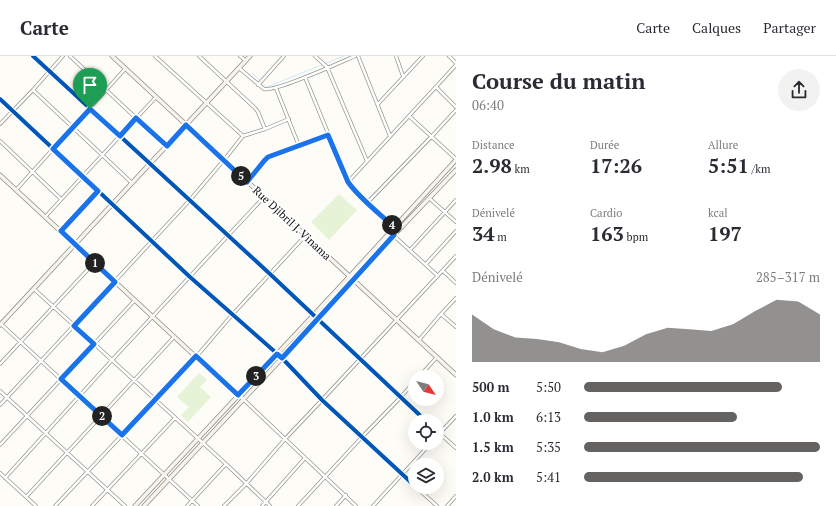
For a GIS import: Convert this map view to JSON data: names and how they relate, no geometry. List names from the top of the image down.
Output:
{
  "streets": {
    "street": ["Rue Djibril J. Vinama"]
  },
  "north": "bottom right",
  "page": {
    "header": "Carte",
    "nav": ["Carte", "Calques", "Partager"],
    "heading": ["Course du matin", "06:40"],
    "stats": [
      ["Distance", "2.98 km"],
      ["Durée", "17:26"],
      ["Allure", "5:51 /km"],
      ["Dénivelé", "34 m"],
      ["Cardio", "163 bpm"],
      ["kcal", "197"]
    ],
    "pins": [
      "5",
      "4",
      "1",
      "3",
      "2"
    ],
    "chart": ["Dénivelé", "285–317 m"],
    "list": [
      {
        "name": "500 m",
        "note": "5:50"
      },
      {
        "name": "1.0 km",
        "note": "6:13"
      },
      {
        "name": "1.5 km",
        "note": "5:35"
      },
      {
        "name": "2.0 km",
        "note": "5:41"
      }
    ]
  }
}
